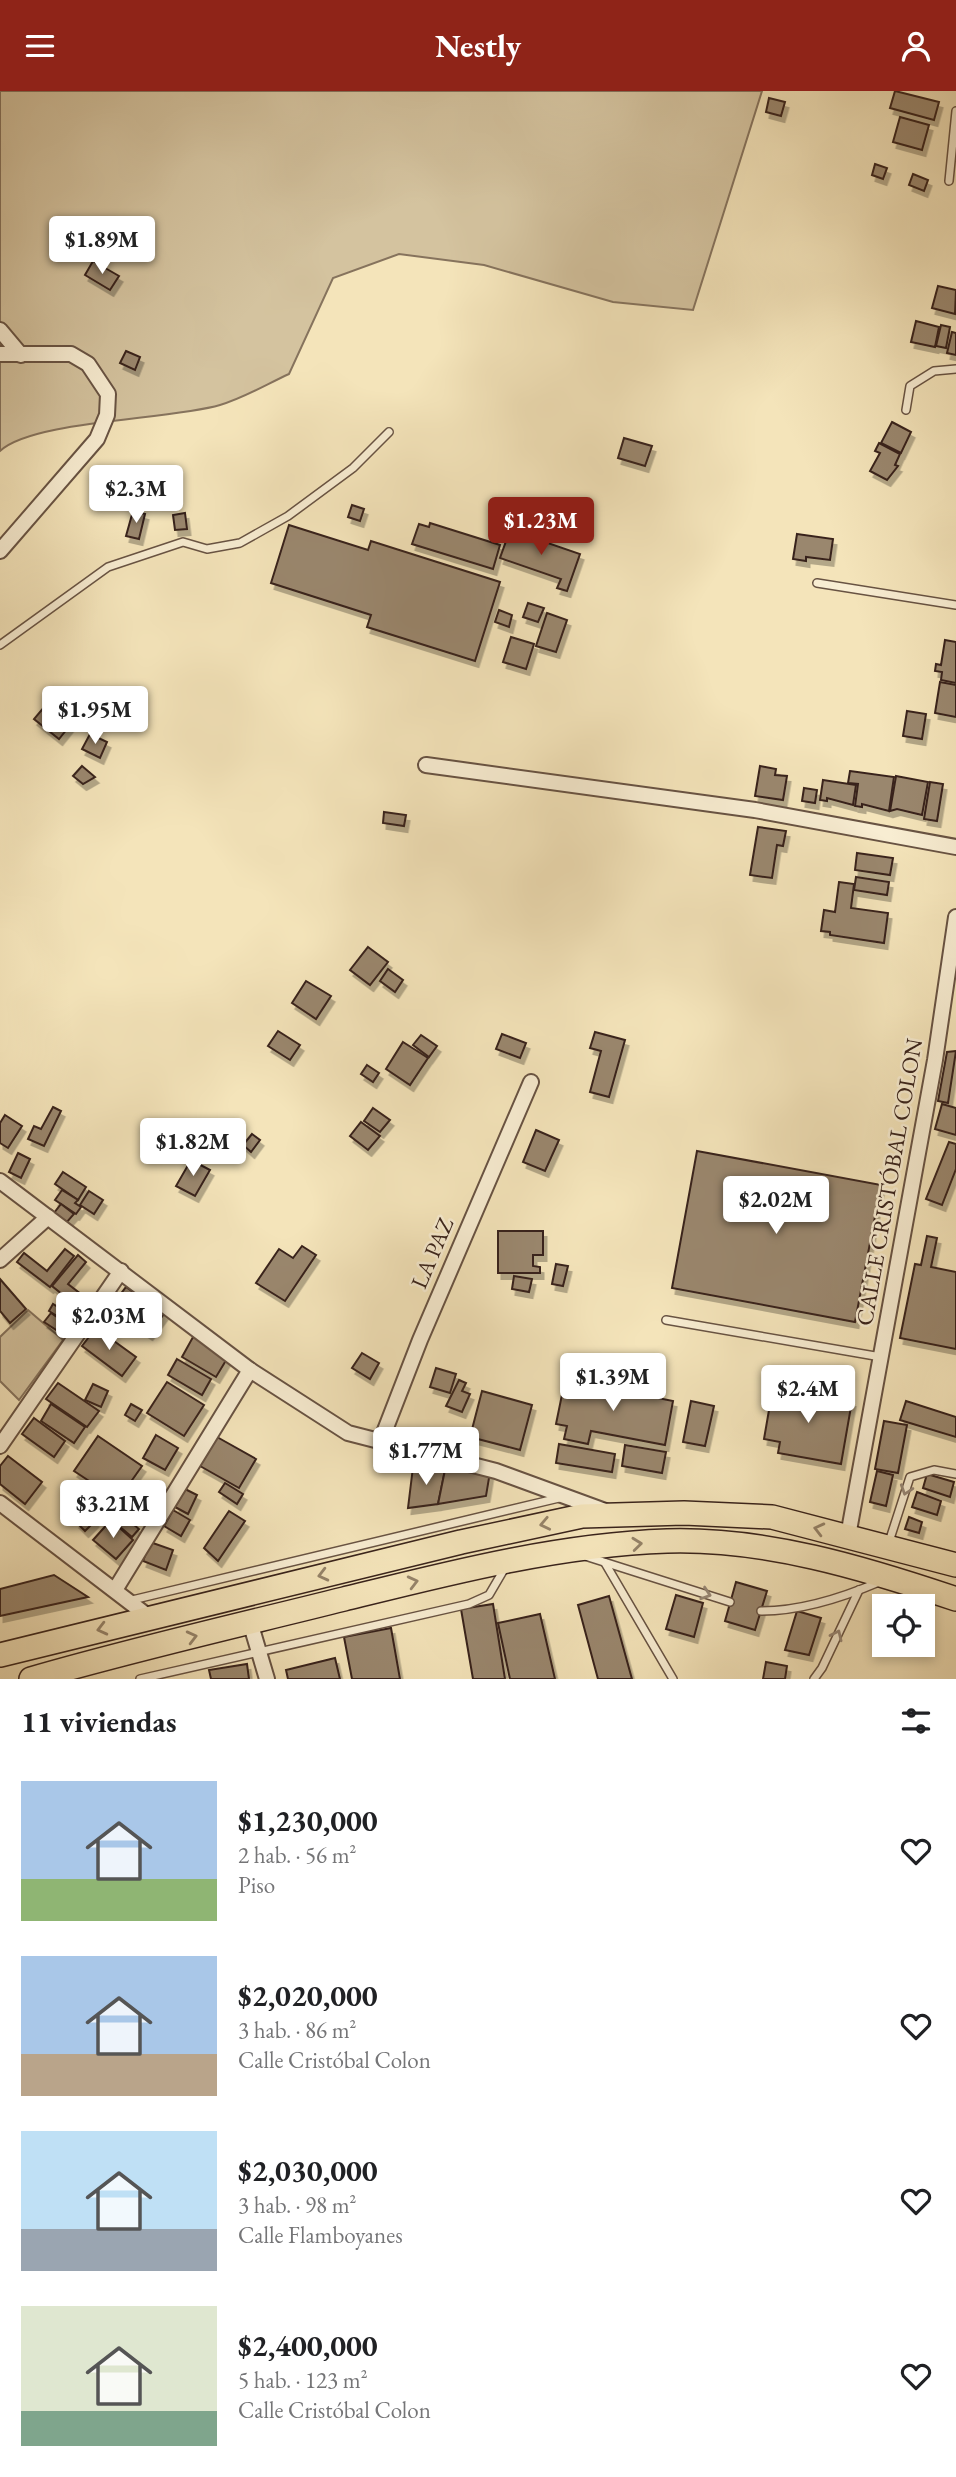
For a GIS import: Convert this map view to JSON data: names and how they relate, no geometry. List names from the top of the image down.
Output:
{
  "streets": {
    "street": ["CALLE CRISTÓBAL COLON", "LA PAZ"]
  },
  "page": {
    "header": "Nestly",
    "price": [
      "$1.89M",
      "$2.3M",
      "$1.23M",
      "$1.95M",
      "$1.82M",
      "$2.02M",
      "$2.03M",
      "$1.39M",
      "$2.4M",
      "$1.77M",
      "$3.21M"
    ],
    "heading": "11 viviendas",
    "list": [
      {
        "name": "$1,230,000",
        "note": "2 hab. · 56 m² · Piso"
      },
      {
        "name": "$2,020,000",
        "note": "3 hab. · 86 m² · Calle Cristóbal Colon"
      },
      {
        "name": "$2,030,000",
        "note": "3 hab. · 98 m² · Calle Flamboyanes"
      },
      {
        "name": "$2,400,000",
        "note": "5 hab. · 123 m² · Calle Cristóbal Colon"
      }
    ]
  }
}
